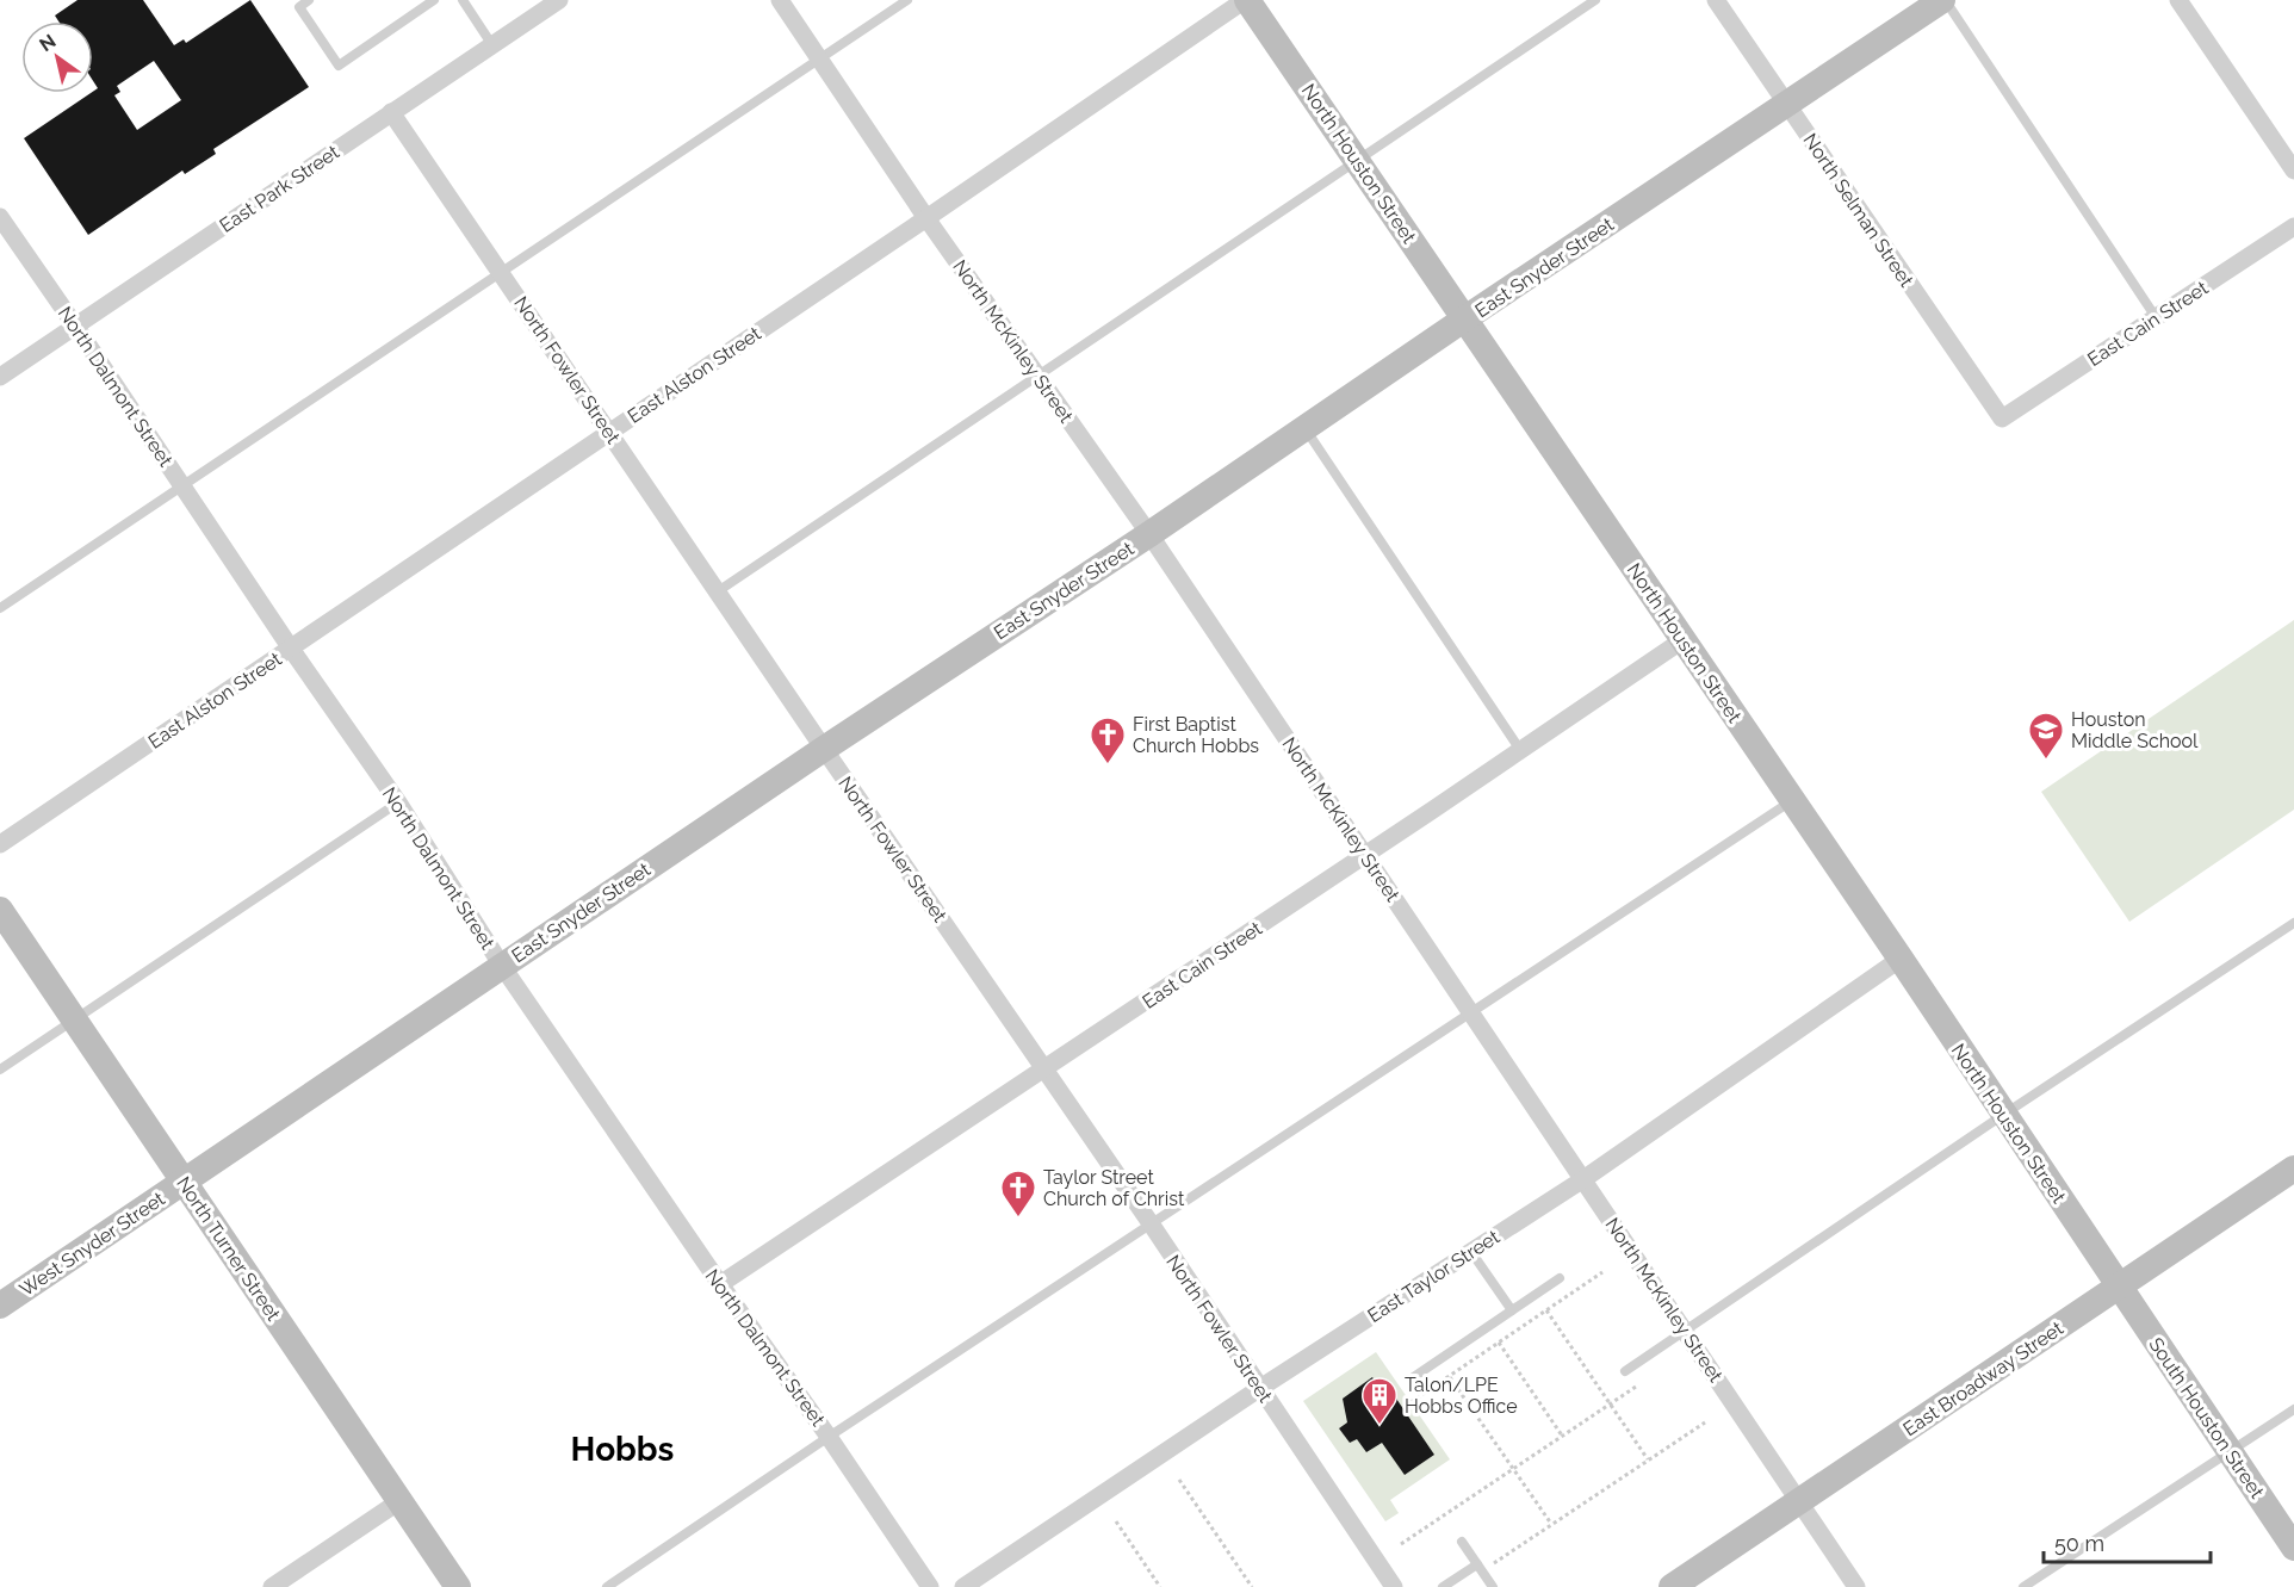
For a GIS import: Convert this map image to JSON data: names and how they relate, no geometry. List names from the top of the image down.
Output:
{
  "streets": {
    "street": [
      "North Houston Street",
      "East Park Street",
      "North Selman Street",
      "East Snyder Street",
      "East Cain Street",
      "North McKinley Street",
      "North Fowler Street",
      "East Alston Street",
      "North Dalmont Street",
      "West Snyder Street",
      "North Turner Street",
      "East Taylor Street",
      "East Broadway Street",
      "South Houston Street"
    ]
  },
  "crossings": [
    ["North Houston Street", "East Snyder Street"],
    ["North Houston Street", "East Cain Street"],
    ["North Houston Street", "East Alston Street"],
    ["North Houston Street", "East Taylor Street"],
    ["North Houston Street", "East Broadway Street"],
    ["North Houston Street", "South Houston Street"],
    ["East Park Street", "North Fowler Street"],
    ["East Park Street", "North Dalmont Street"],
    ["North Selman Street", "East Snyder Street"],
    ["North Selman Street", "East Cain Street"],
    ["East Snyder Street", "North McKinley Street"],
    ["East Snyder Street", "North Fowler Street"],
    ["East Snyder Street", "North Dalmont Street"],
    ["East Snyder Street", "West Snyder Street"],
    ["East Snyder Street", "North Turner Street"],
    ["East Cain Street", "North McKinley Street"],
    ["East Cain Street", "North Fowler Street"],
    ["East Cain Street", "North Dalmont Street"],
    ["North McKinley Street", "East Alston Street"],
    ["North McKinley Street", "East Taylor Street"],
    ["North McKinley Street", "East Broadway Street"],
    ["North Fowler Street", "East Alston Street"],
    ["North Fowler Street", "East Taylor Street"],
    ["East Alston Street", "North Dalmont Street"],
    ["West Snyder Street", "North Turner Street"],
    ["East Broadway Street", "South Houston Street"]
  ],
  "districts": ["Hobbs"],
  "places": {
    "school or university": ["Houston Middle School"],
    "church": ["First Baptist Church Hobbs", "Taylor Street Church of Christ"],
    "building": ["Talon/LPE Hobbs Office"]
  },
  "scale_bar": "50 m",
  "north": "top left"
}
